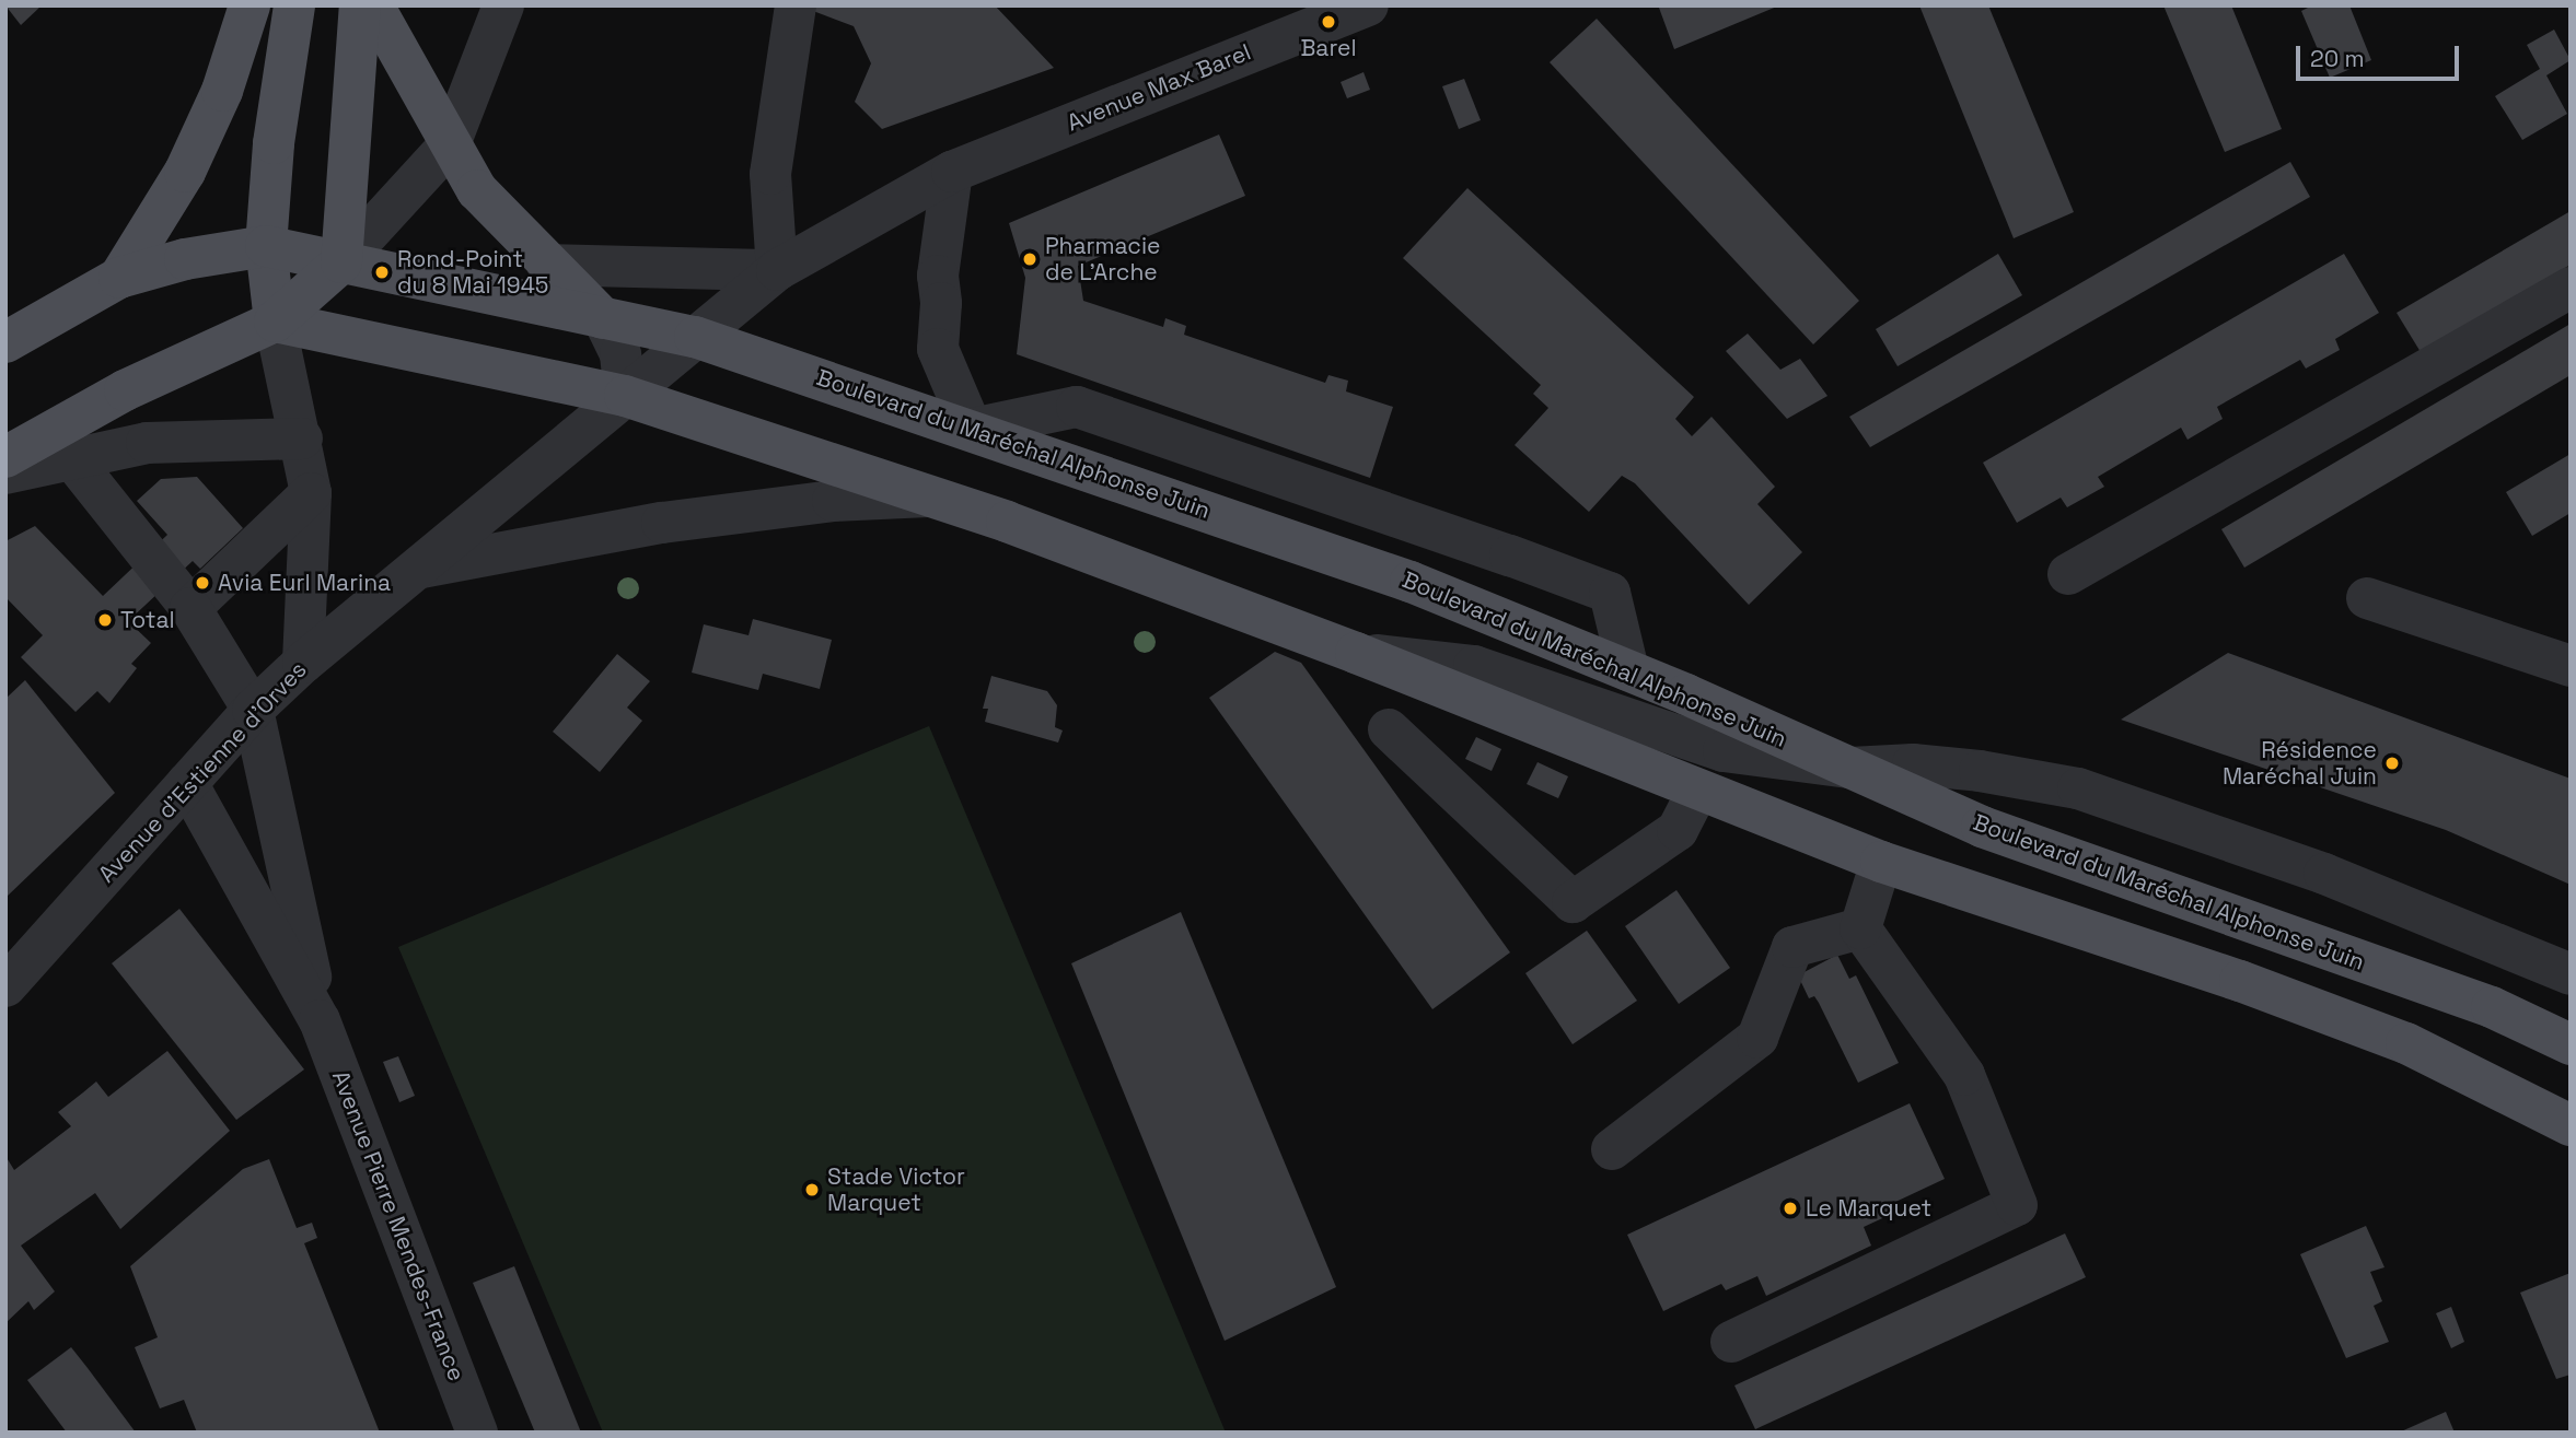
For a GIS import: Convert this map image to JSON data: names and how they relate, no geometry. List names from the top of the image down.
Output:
{
  "streets": {
    "main road": ["Boulevard du Maréchal Alphonse Juin"],
    "street": ["Avenue Max Barel", "Avenue d'Estienne d'Orves", "Avenue Pierre Mendes-France"]
  },
  "crossings": [
    ["Avenue Max Barel", "Boulevard du Maréchal Alphonse Juin"],
    ["Avenue Max Barel", "Avenue d'Estienne d'Orves"]
  ],
  "places": [
    "Barel",
    "Pharmacie de L'Arche",
    "Rond-Point du 8 Mai 1945",
    "Avia Eurl Marina",
    "Total",
    "Résidence Maréchal Juin",
    "Stade Victor Marquet",
    "Le Marquet"
  ],
  "scale_bar": "20 m"
}
